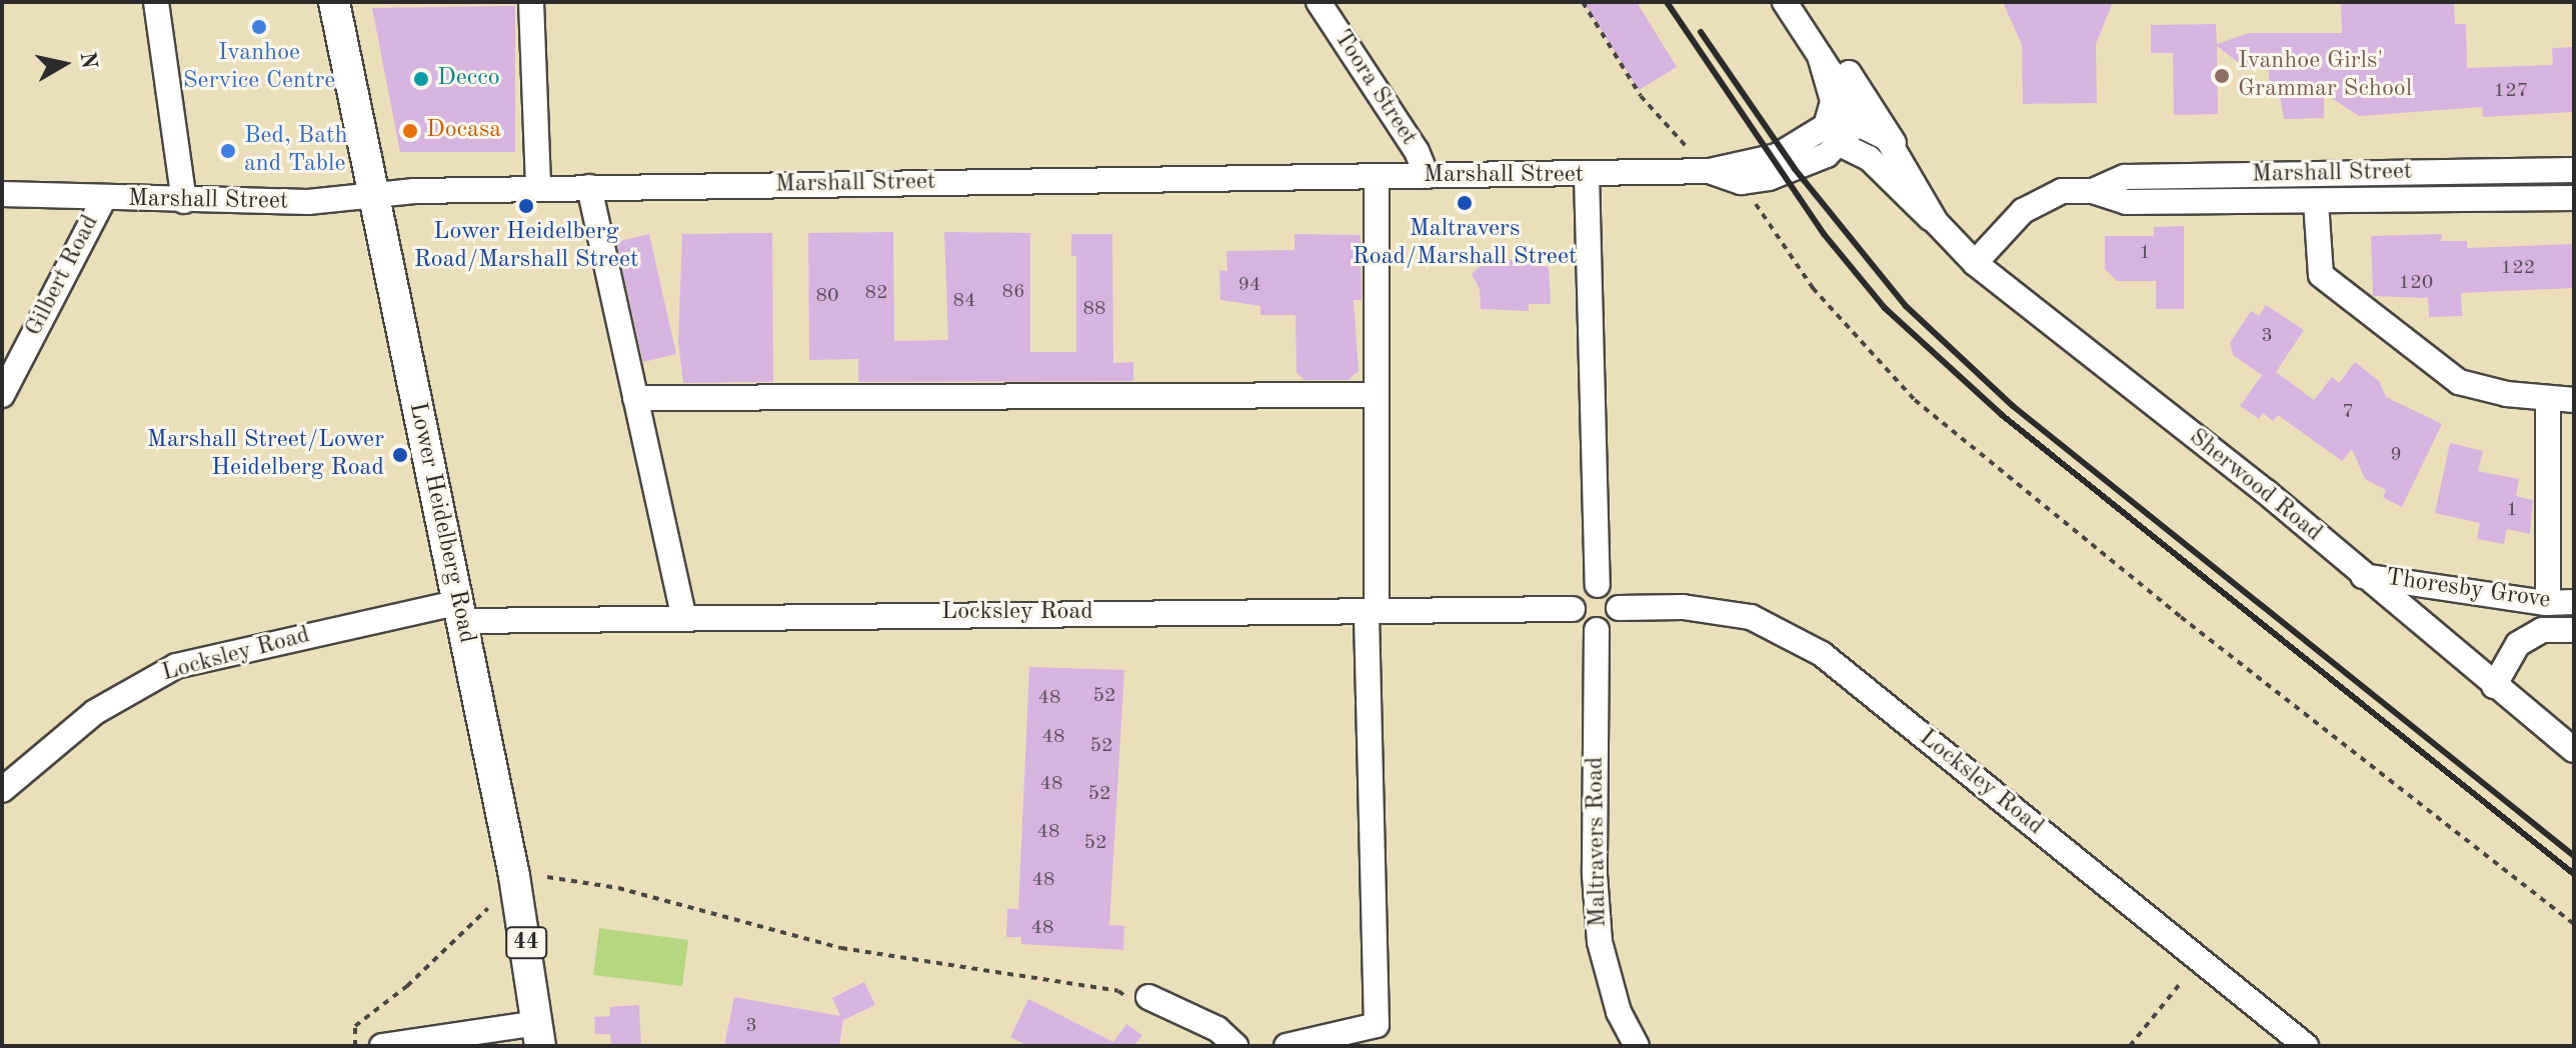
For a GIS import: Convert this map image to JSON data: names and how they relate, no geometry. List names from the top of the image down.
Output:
{
  "streets": {
    "main road": ["Lower Heidelberg Road", "44"],
    "street": [
      "Toora Street",
      "Marshall Street",
      "Gilbert Road",
      "Sherwood Road",
      "Thoresby Grove",
      "Locksley Road",
      "Maltravers Road"
    ]
  },
  "crossings": [
    ["Toora Street", "Marshall Street"],
    ["Marshall Street", "Gilbert Road"],
    ["Marshall Street", "Sherwood Road"],
    ["Marshall Street", "Lower Heidelberg Road"],
    ["Sherwood Road", "Thoresby Grove"],
    ["Lower Heidelberg Road", "Locksley Road"],
    ["Locksley Road", "Maltravers Road"]
  ],
  "places": [
    "Ivanhoe Service Centre",
    "Ivanhoe Girls' Grammar School",
    "Decco",
    "Docasa",
    "Bed, Bath and Table",
    "Maltravers Road/Marshall Street",
    "Lower Heidelberg Road/Marshall Street",
    "Marshall Street/Lower Heidelberg Road"
  ],
  "house_numbers": [
    "127",
    "1",
    "122",
    "120",
    "94",
    "86",
    "82",
    "80",
    "84",
    "88",
    "3",
    "7",
    "9",
    "1",
    "52",
    "48",
    "48",
    "52",
    "48",
    "52",
    "48",
    "52",
    "48",
    "48",
    "3"
  ],
  "north": "right"
}
